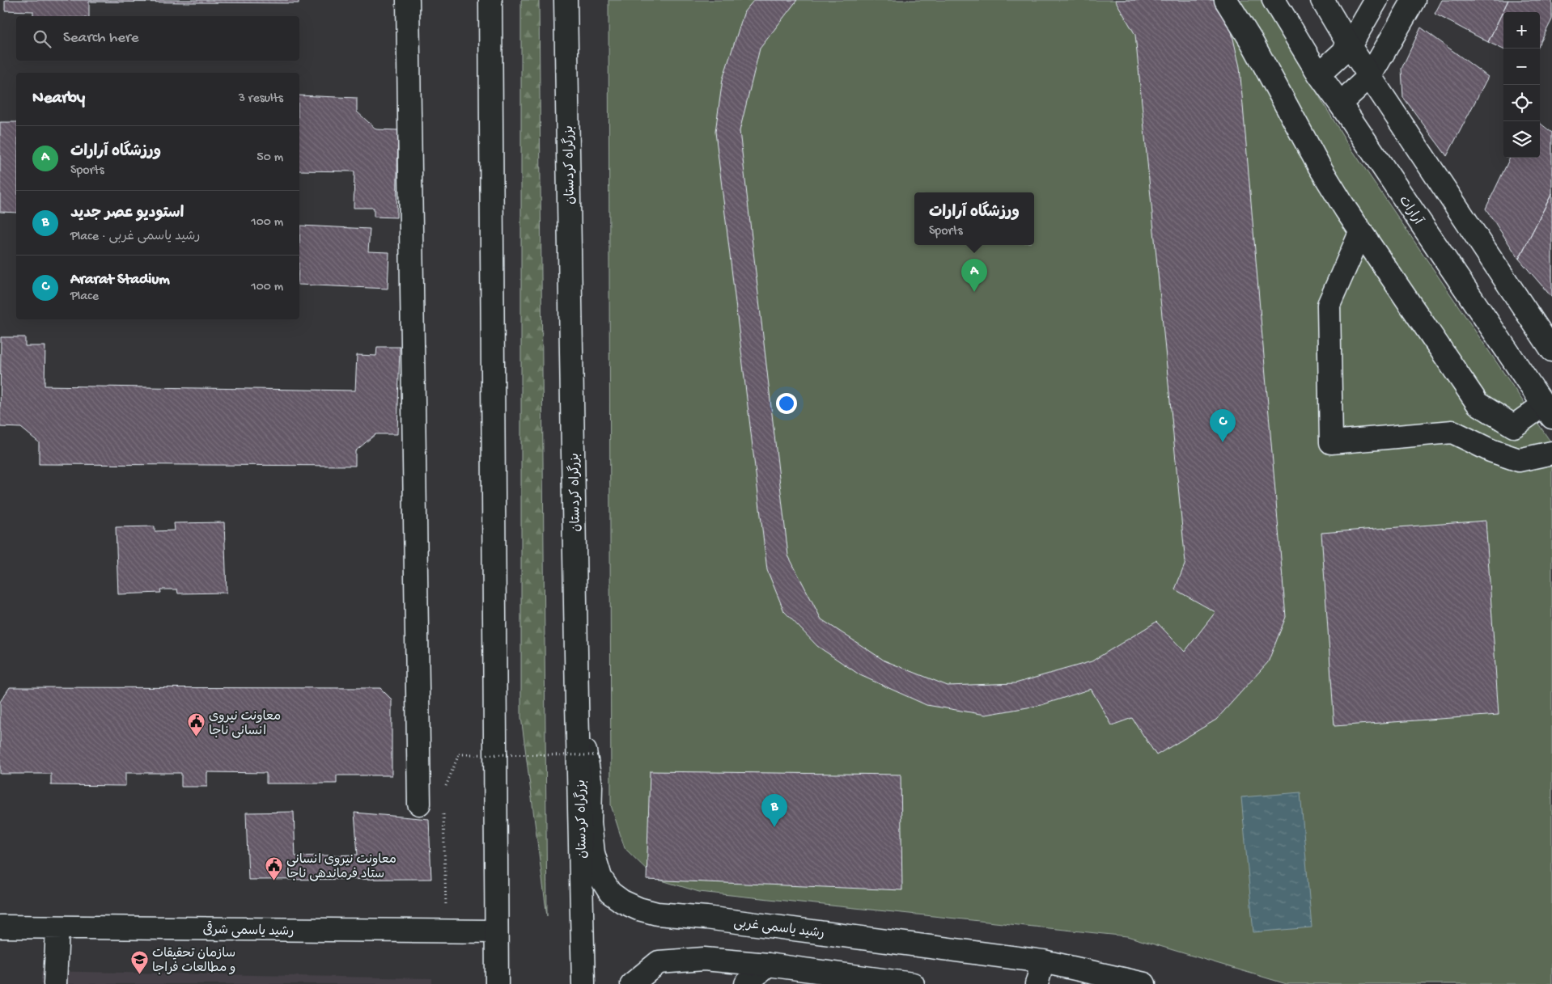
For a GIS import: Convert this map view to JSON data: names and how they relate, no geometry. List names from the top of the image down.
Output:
{
  "streets": {
    "main road": [
      "بزرگراه کردستان",
      "آرارات",
      "رشید یاسمی غربی",
      "رشید یاسمی شرقی"
    ]
  },
  "crossings": [
    ["بزرگراه کردستان", "رشید یاسمی غربی"]
  ],
  "places": {
    "public building": ["معاونت نیروی انسانی ناجا", "معاونت نیروی انسانی ستاد فرماندهی ناجا"],
    "school or university": ["سازمان تحقیقات و مطالعات فراجا"]
  },
  "page": {
    "map_buttons": ["+", "−"],
    "search": "Search here",
    "heading": ["Nearby", "3 results"],
    "list": [
      {
        "mark": "A",
        "name": "ورزشگاه آرارات",
        "note": "Sports",
        "value": "50 m"
      },
      {
        "mark": "B",
        "name": "استودیو عصر جدید",
        "note": "Place · رشید یاسمی غربی",
        "value": "100 m"
      },
      {
        "mark": "C",
        "name": "Ararat Stadium",
        "note": "Place",
        "value": "100 m"
      }
    ],
    "popup": ["ورزشگاه آرارات", "Sports"],
    "pins": ["A", "C", "B"]
  }
}
